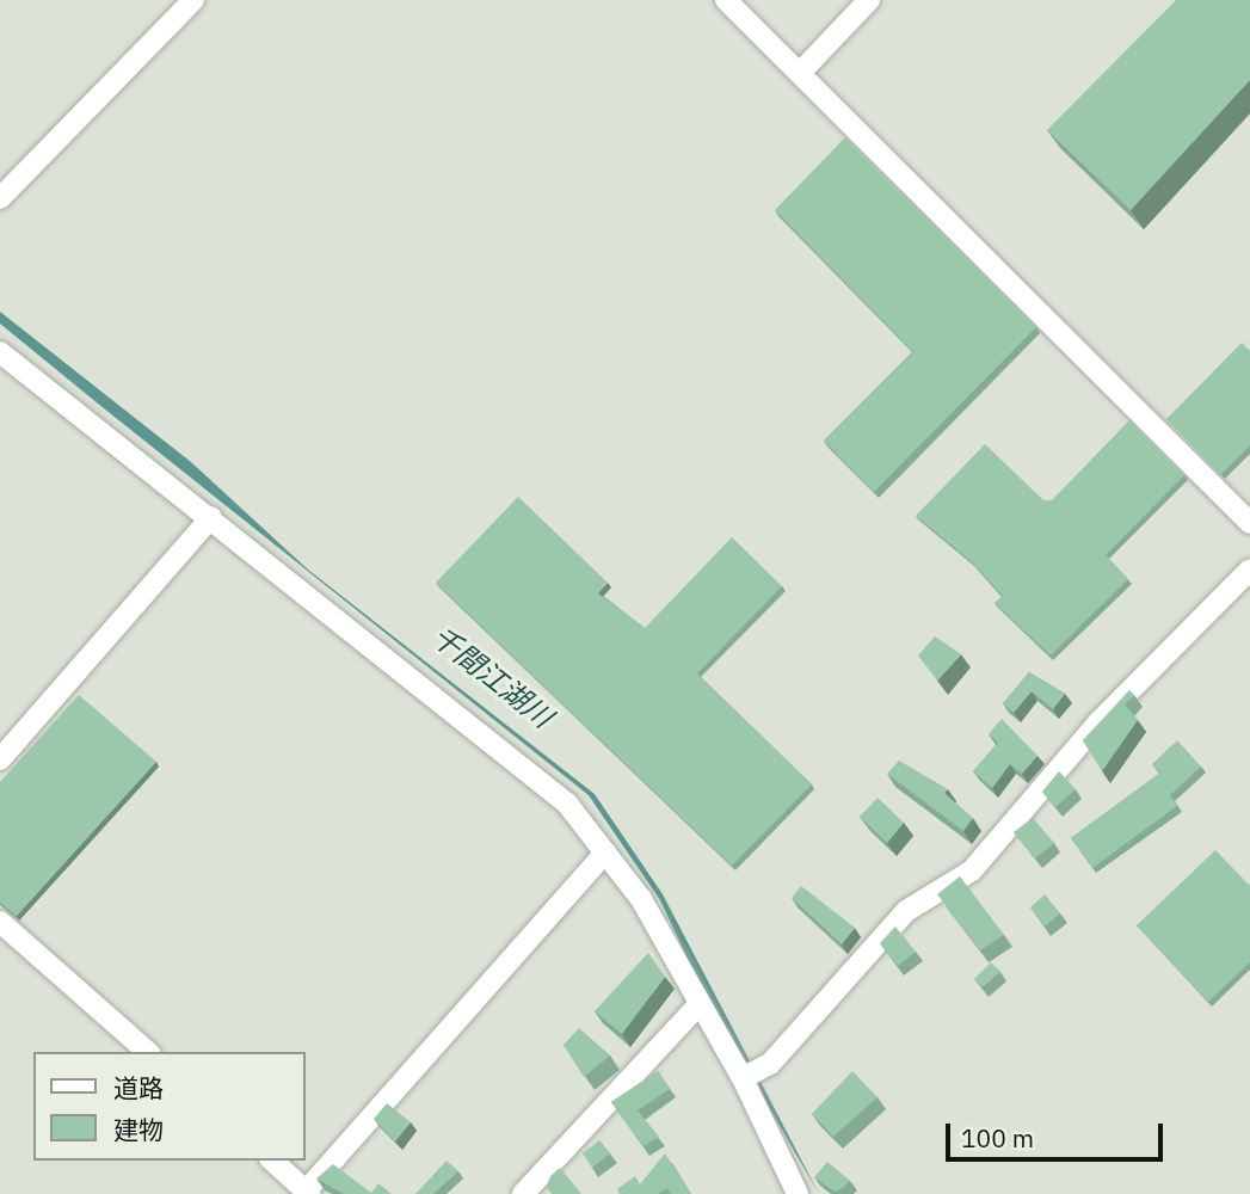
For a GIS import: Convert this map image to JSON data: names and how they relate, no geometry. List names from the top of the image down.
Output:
{
  "water": ["千間江湖川"],
  "legend": ["道路", "建物"],
  "scale_bar": "100 m"
}
